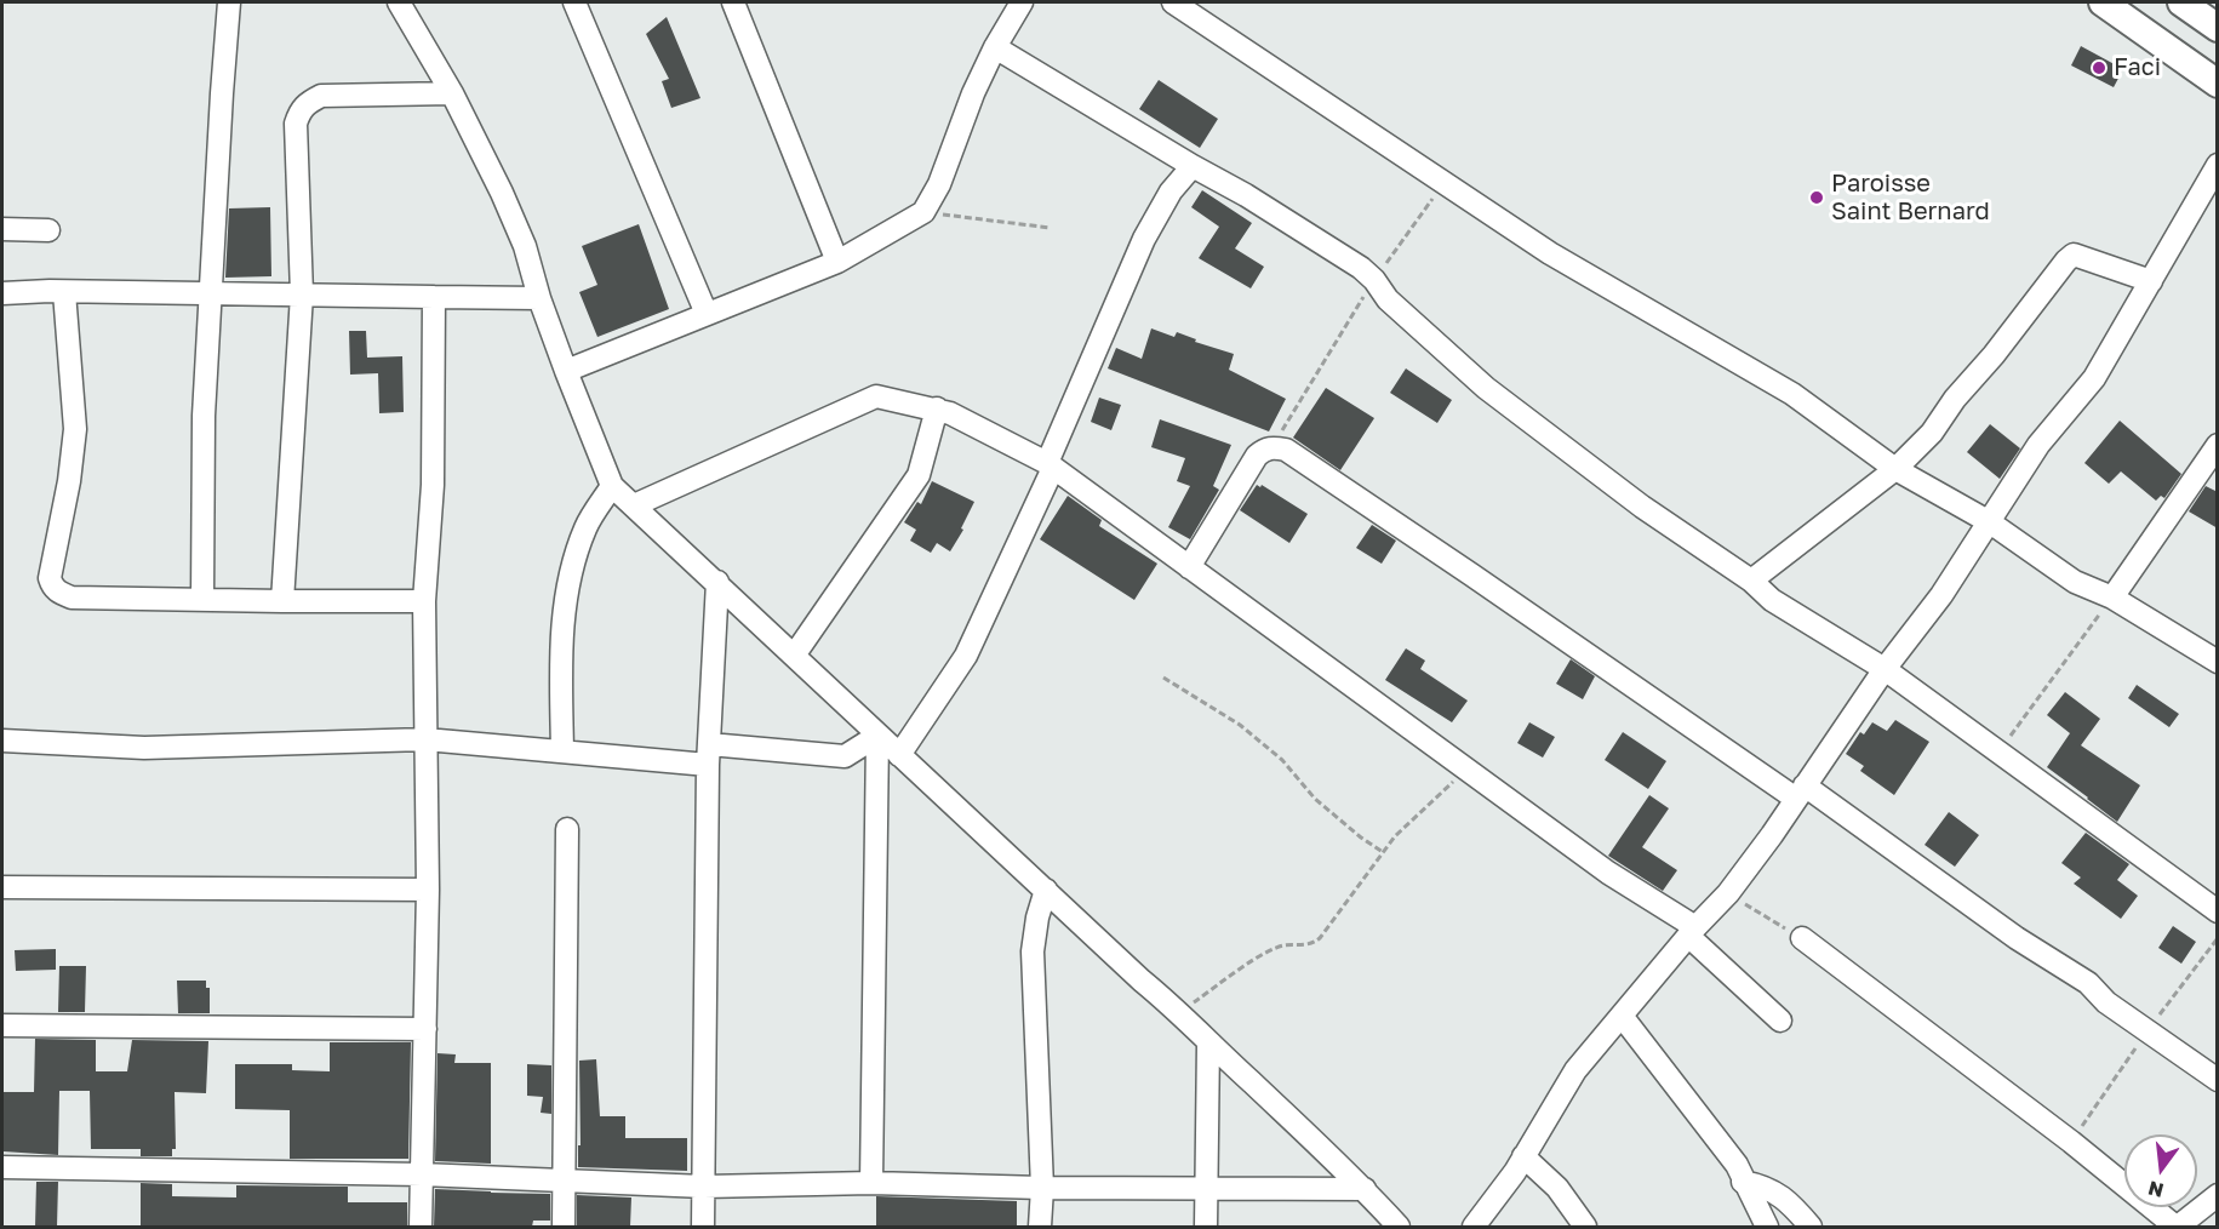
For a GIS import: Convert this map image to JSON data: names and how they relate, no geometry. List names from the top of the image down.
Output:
{
  "places": ["Faci", "Paroisse Saint Bernard"],
  "north": "bottom"
}
